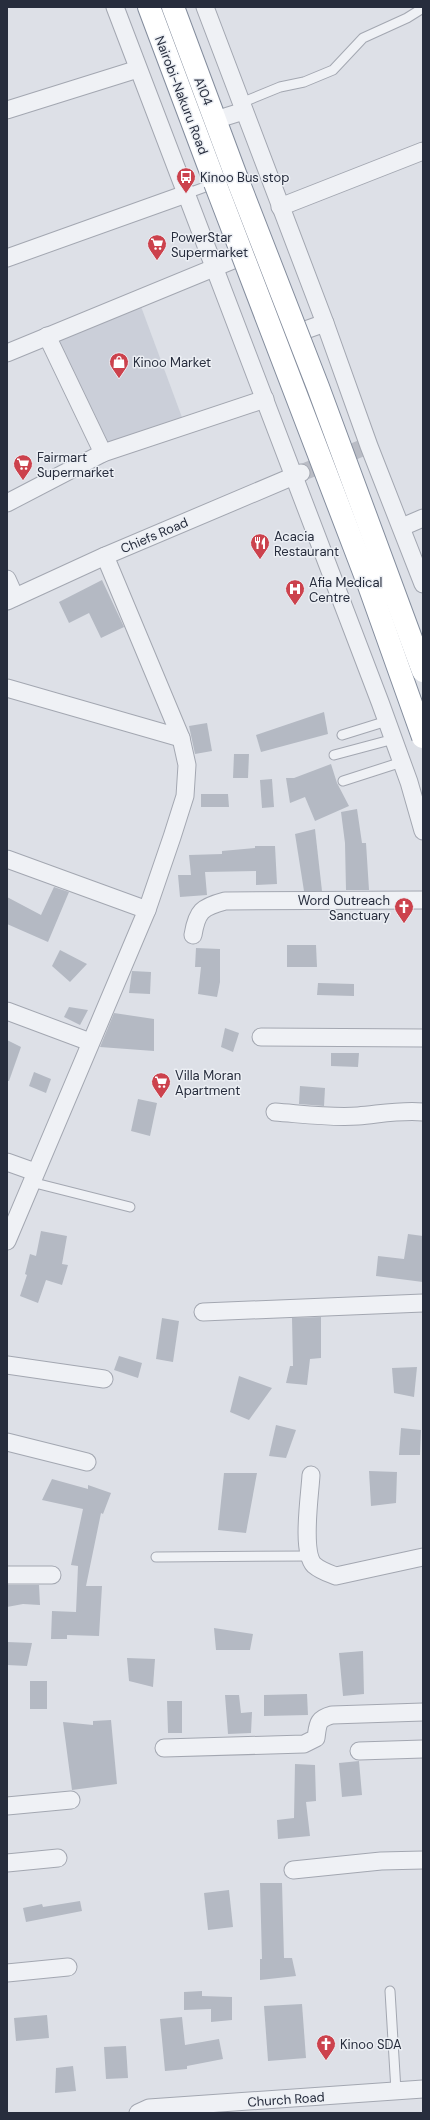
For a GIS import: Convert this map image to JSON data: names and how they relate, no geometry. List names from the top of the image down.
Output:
{
  "streets": {
    "highway": ["A104", "Nairobi-Nakuru Road"],
    "street": ["Chiefs Road", "Church Road"]
  },
  "crossings": [
    ["A104", "Nairobi-Nakuru Road"]
  ],
  "places": {
    "bus stop": ["Kinoo Bus stop"],
    "supermarket": ["PowerStar Supermarket", "Fairmart Supermarket", "Villa Moran Apartment"],
    "shop": ["Kinoo Market"],
    "restaurant": ["Acacia Restaurant"],
    "hospital": ["Afia Medical Centre"],
    "church": ["Word Outreach Sanctuary", "Kinoo SDA"]
  }
}
